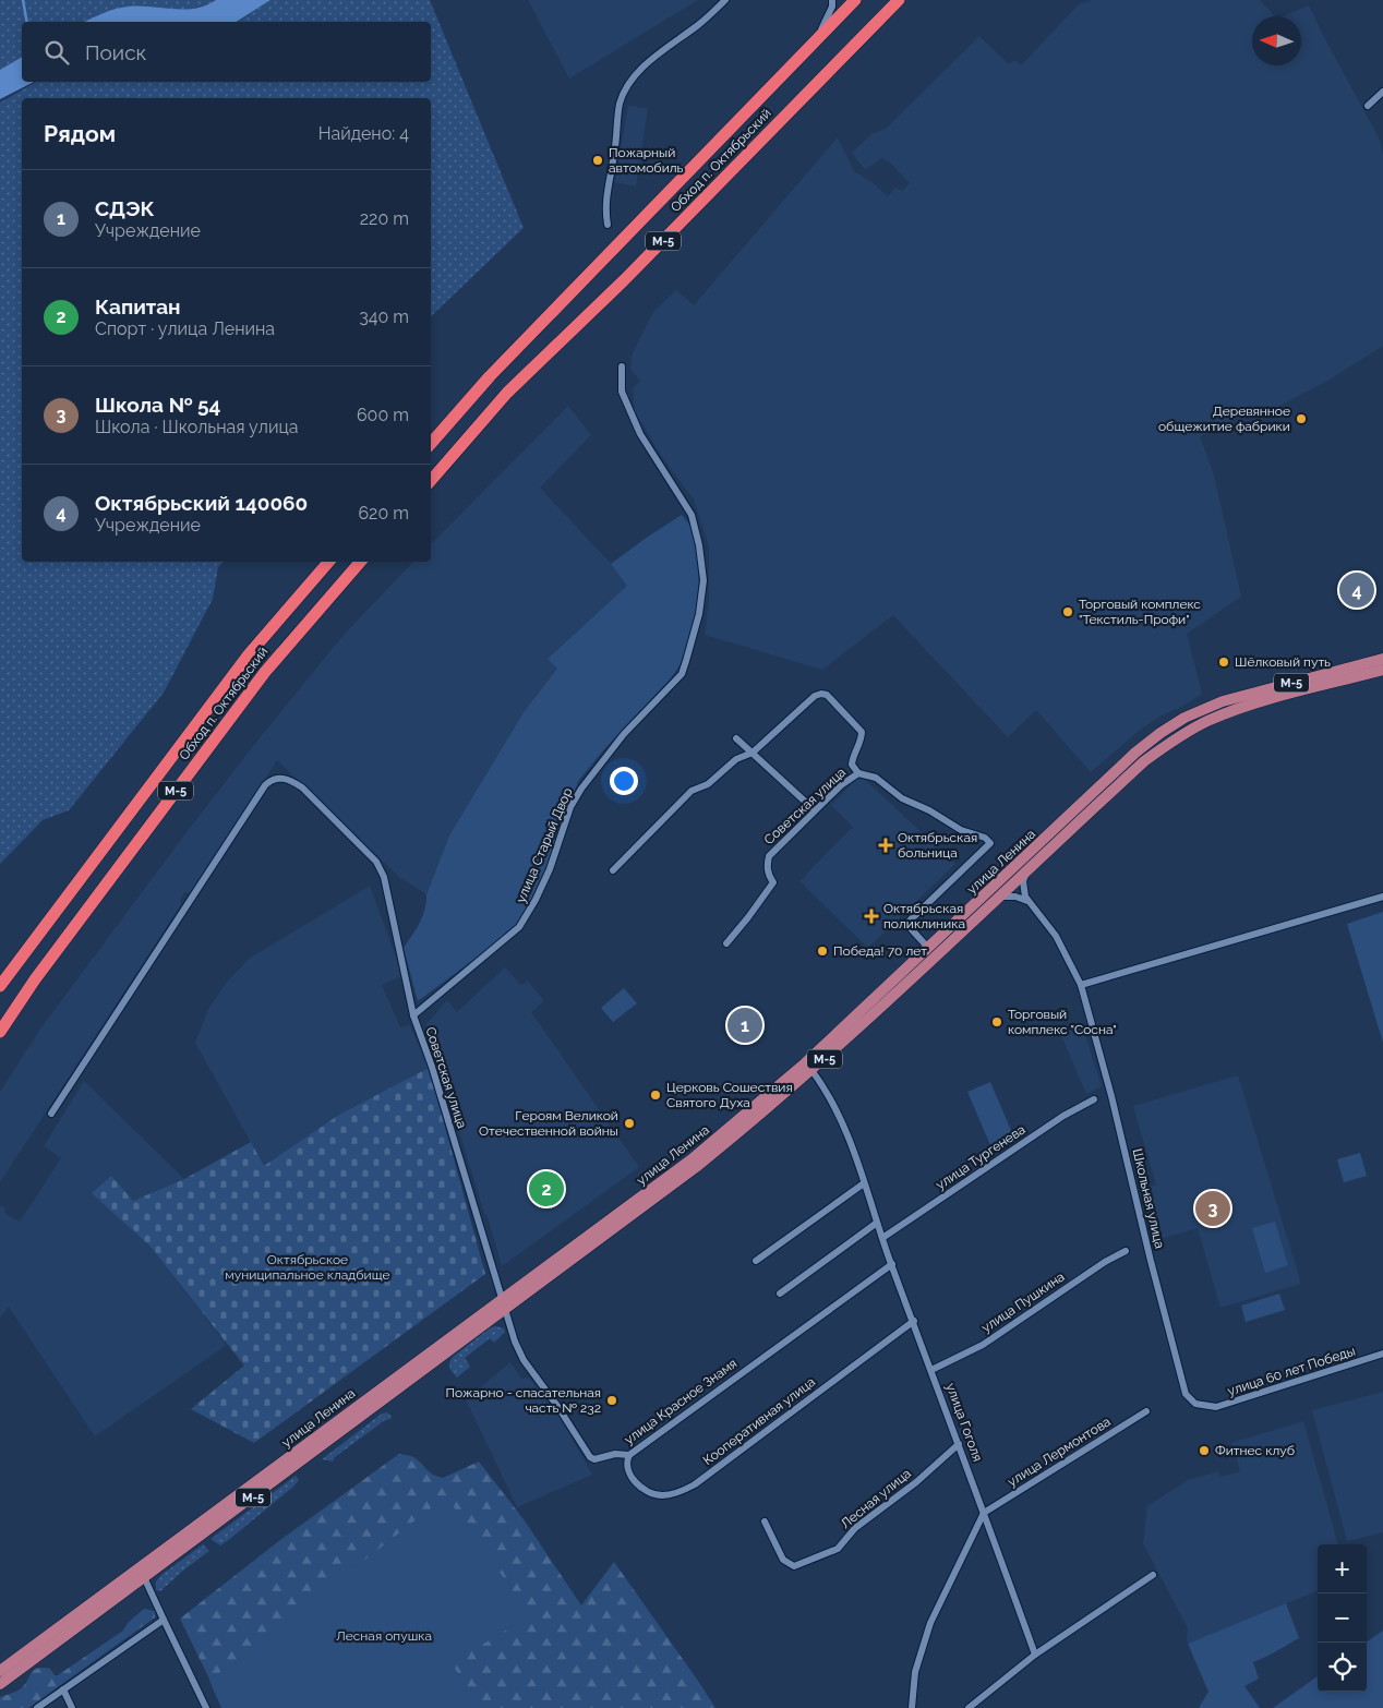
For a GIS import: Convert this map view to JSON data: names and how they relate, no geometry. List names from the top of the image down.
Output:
{
  "streets": {
    "highway": ["Обход п. Октябрьский", "М-5"],
    "main road": ["улица Ленина"],
    "street": [
      "Советская улица",
      "улица Старый Двор",
      "улица Тургенева",
      "Школьная улица",
      "улица Пушкина",
      "улица 60 лет Победы",
      "улица Красное Знамя",
      "Кооперативная улица",
      "улица Гоголя",
      "улица Лермонтова",
      "Лесная улица"
    ]
  },
  "crossings": [
    ["Советская улица", "улица Старый Двор"],
    ["Советская улица", "улица Ленина"],
    ["Советская улица", "улица Красное Знамя"],
    ["улица Ленина", "улица Красное Знамя"],
    ["улица Ленина", "улица Гоголя"],
    ["улица Тургенева", "улица Гоголя"],
    ["Школьная улица", "улица 60 лет Победы"],
    ["улица Пушкина", "улица Гоголя"],
    ["улица Красное Знамя", "Кооперативная улица"],
    ["улица Красное Знамя", "улица Гоголя"],
    ["Кооперативная улица", "улица Гоголя"],
    ["улица Гоголя", "улица Лермонтова"],
    ["улица Гоголя", "Лесная улица"]
  ],
  "parks": ["Октябрьское муниципальное кладбище", "Лесная опушка"],
  "places": {
    "other": [
      "Пожарный автомобиль",
      "Деревянное общежитие фабрики",
      "Торговый комплекс \"Текстиль-Профи\"",
      "Шёлковый путь",
      "Победа! 70 лет",
      "Торговый комплекс \"Сосна\"",
      "Церковь Сошествия Святого Духа",
      "Героям Великой Отечественной войны",
      "Пожарно - спасательная часть № 232",
      "Фитнес клуб"
    ],
    "health": ["Октябрьская больница", "Октябрьская поликлиника"]
  },
  "north": "left",
  "page": {
    "search": "Поиск",
    "heading": ["Рядом", "Найдено: 4"],
    "list": [
      {
        "mark": "1",
        "name": "СДЭК",
        "note": "Учреждение",
        "value": "220 m"
      },
      {
        "mark": "2",
        "name": "Капитан",
        "note": "Спорт · улица Ленина",
        "value": "340 m"
      },
      {
        "mark": "3",
        "name": "Школа № 54",
        "note": "Школа · Школьная улица",
        "value": "600 m"
      },
      {
        "mark": "4",
        "name": "Октябрьский 140060",
        "note": "Учреждение",
        "value": "620 m"
      }
    ],
    "pins": [
      "4",
      "1",
      "2",
      "3"
    ],
    "map_buttons": ["+", "−"]
  }
}
